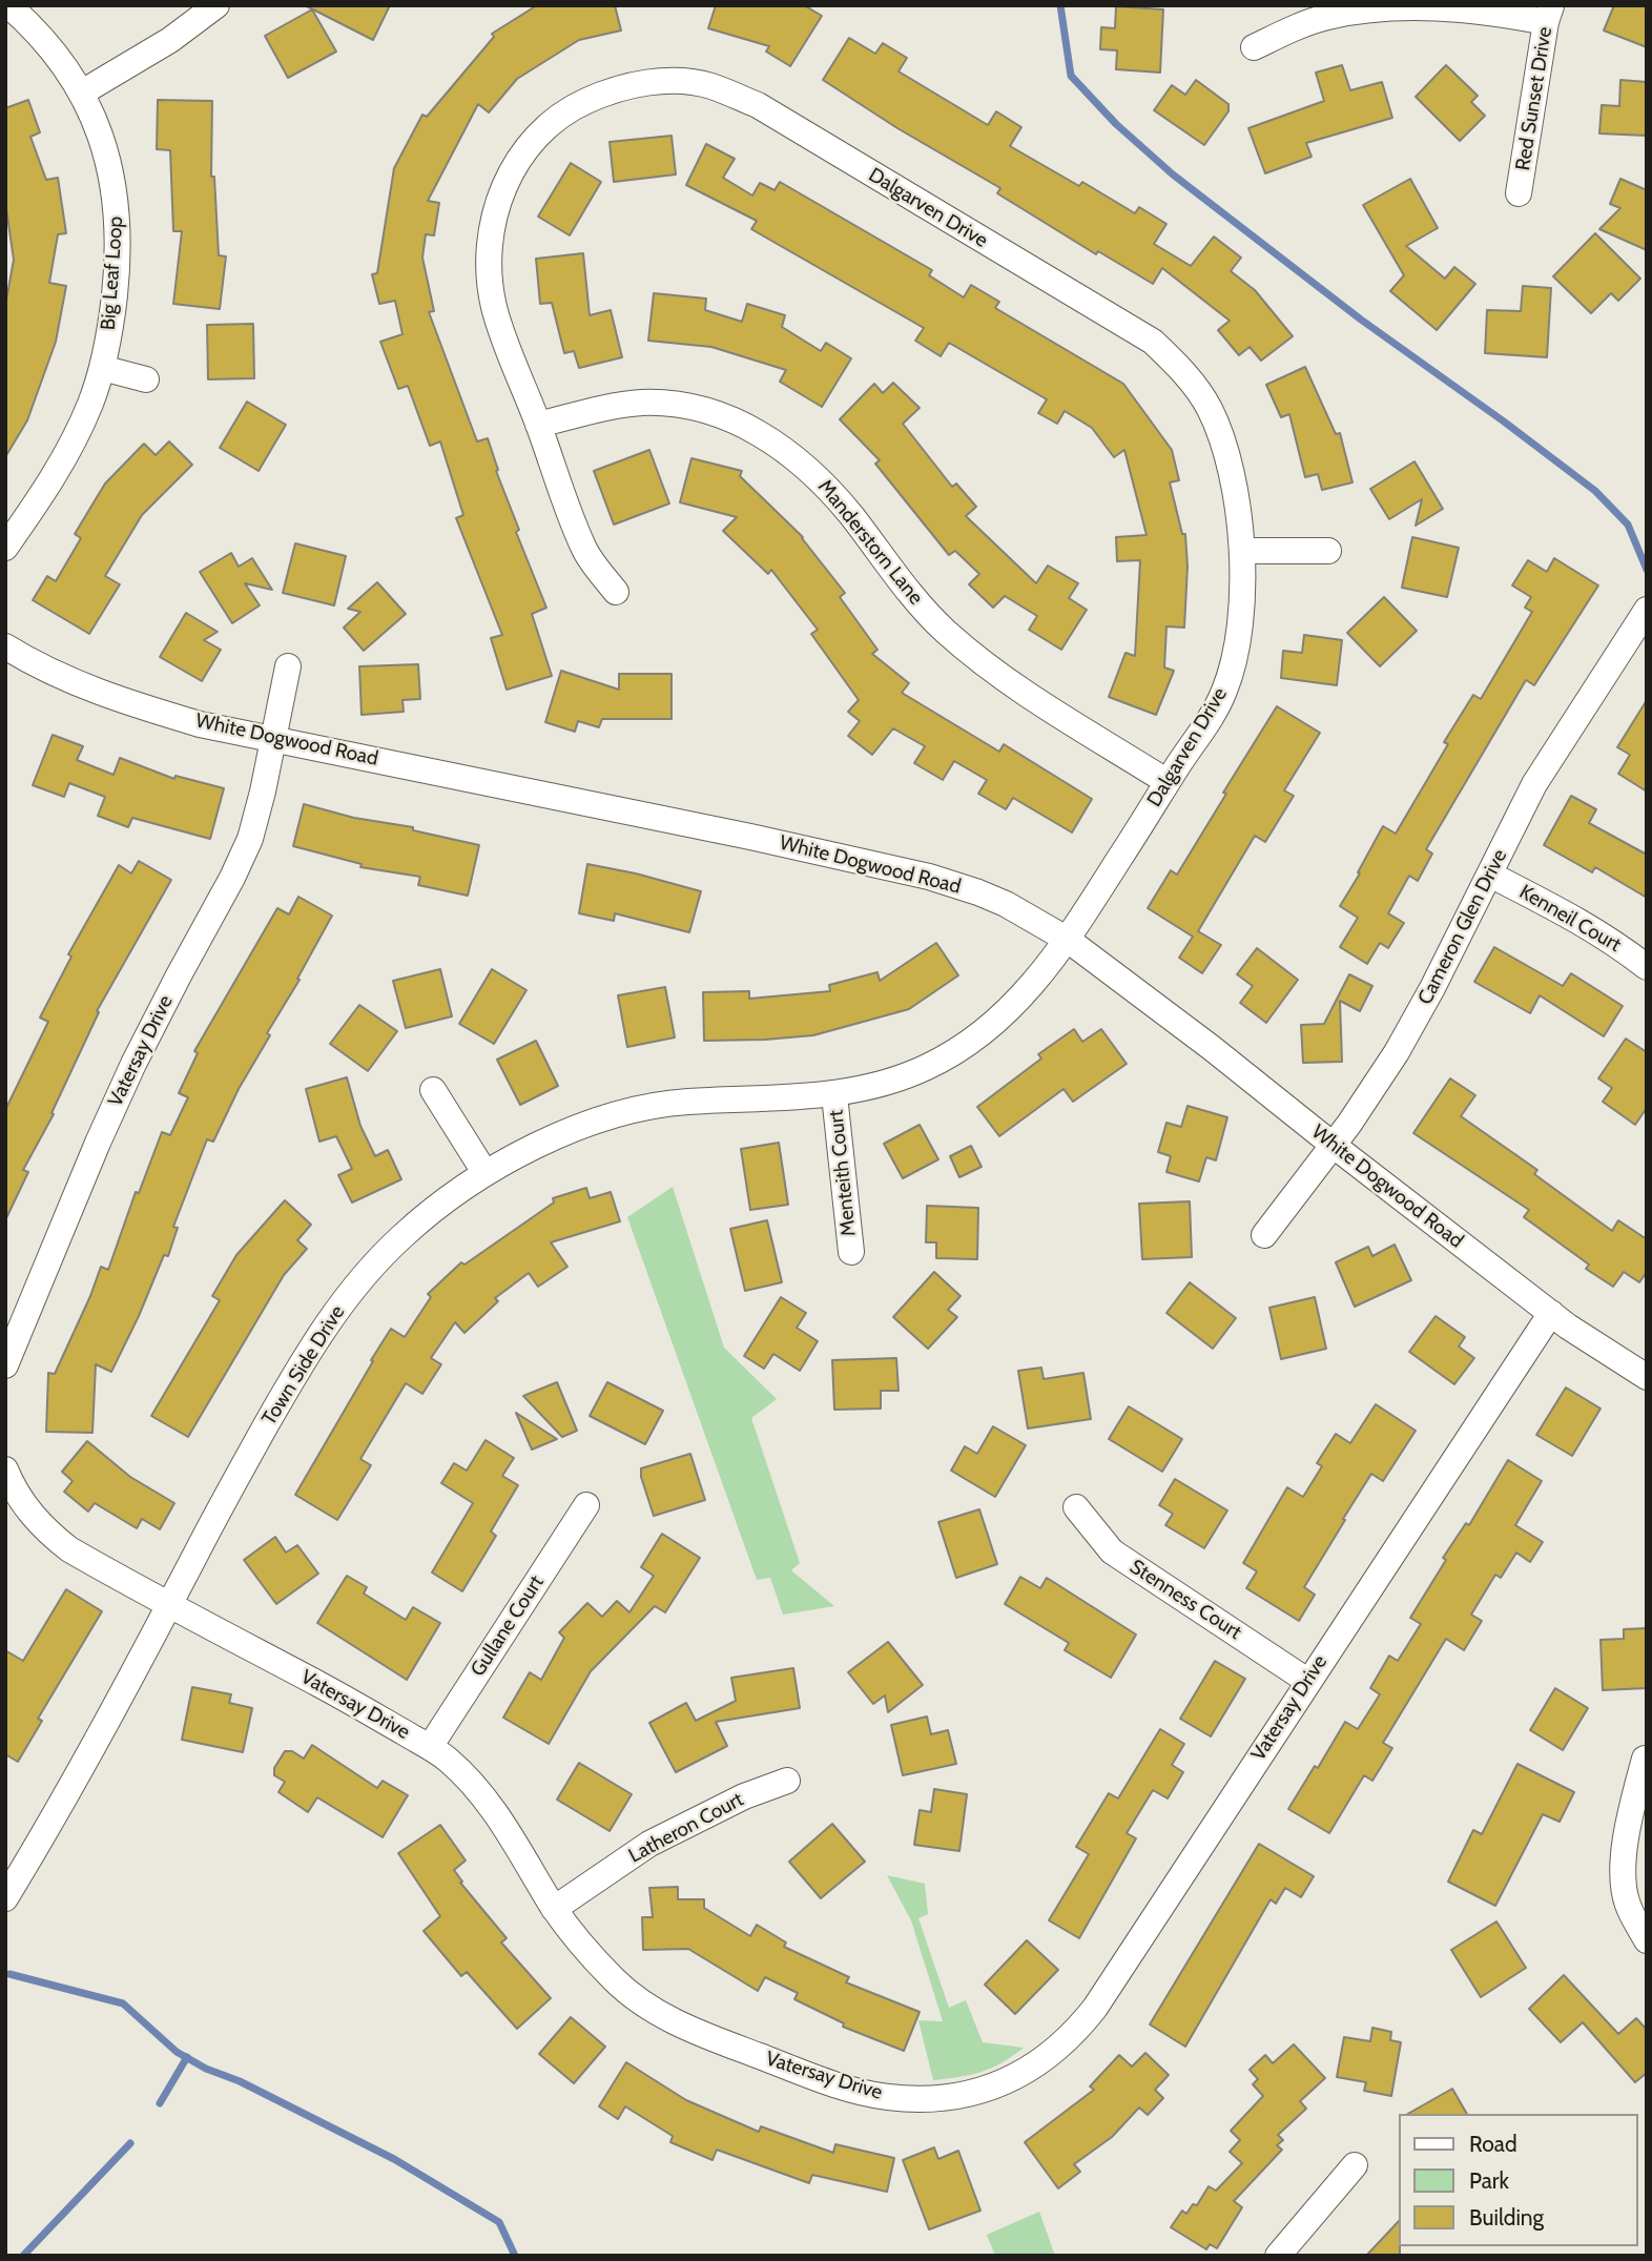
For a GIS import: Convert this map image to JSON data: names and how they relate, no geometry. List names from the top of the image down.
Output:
{
  "streets": {
    "street": [
      "Red Sunset Drive",
      "Dalgarven Drive",
      "Big Leaf Loop",
      "Manderstorn Lane",
      "White Dogwood Road",
      "Kenneil Court",
      "Cameron Glen Drive",
      "Vatersay Drive",
      "Menteith Court",
      "Town Side Drive",
      "Stenness Court",
      "Gullane Court",
      "Latheron Court"
    ]
  },
  "crossings": [
    ["Dalgarven Drive", "Manderstorn Lane"],
    ["Dalgarven Drive", "White Dogwood Road"],
    ["Dalgarven Drive", "Town Side Drive"],
    ["White Dogwood Road", "Cameron Glen Drive"],
    ["White Dogwood Road", "Vatersay Drive"],
    ["White Dogwood Road", "Town Side Drive"],
    ["Kenneil Court", "Cameron Glen Drive"],
    ["Vatersay Drive", "Town Side Drive"],
    ["Vatersay Drive", "Stenness Court"],
    ["Vatersay Drive", "Gullane Court"],
    ["Vatersay Drive", "Latheron Court"],
    ["Menteith Court", "Town Side Drive"]
  ],
  "legend": ["Road", "Park", "Building"]
}
